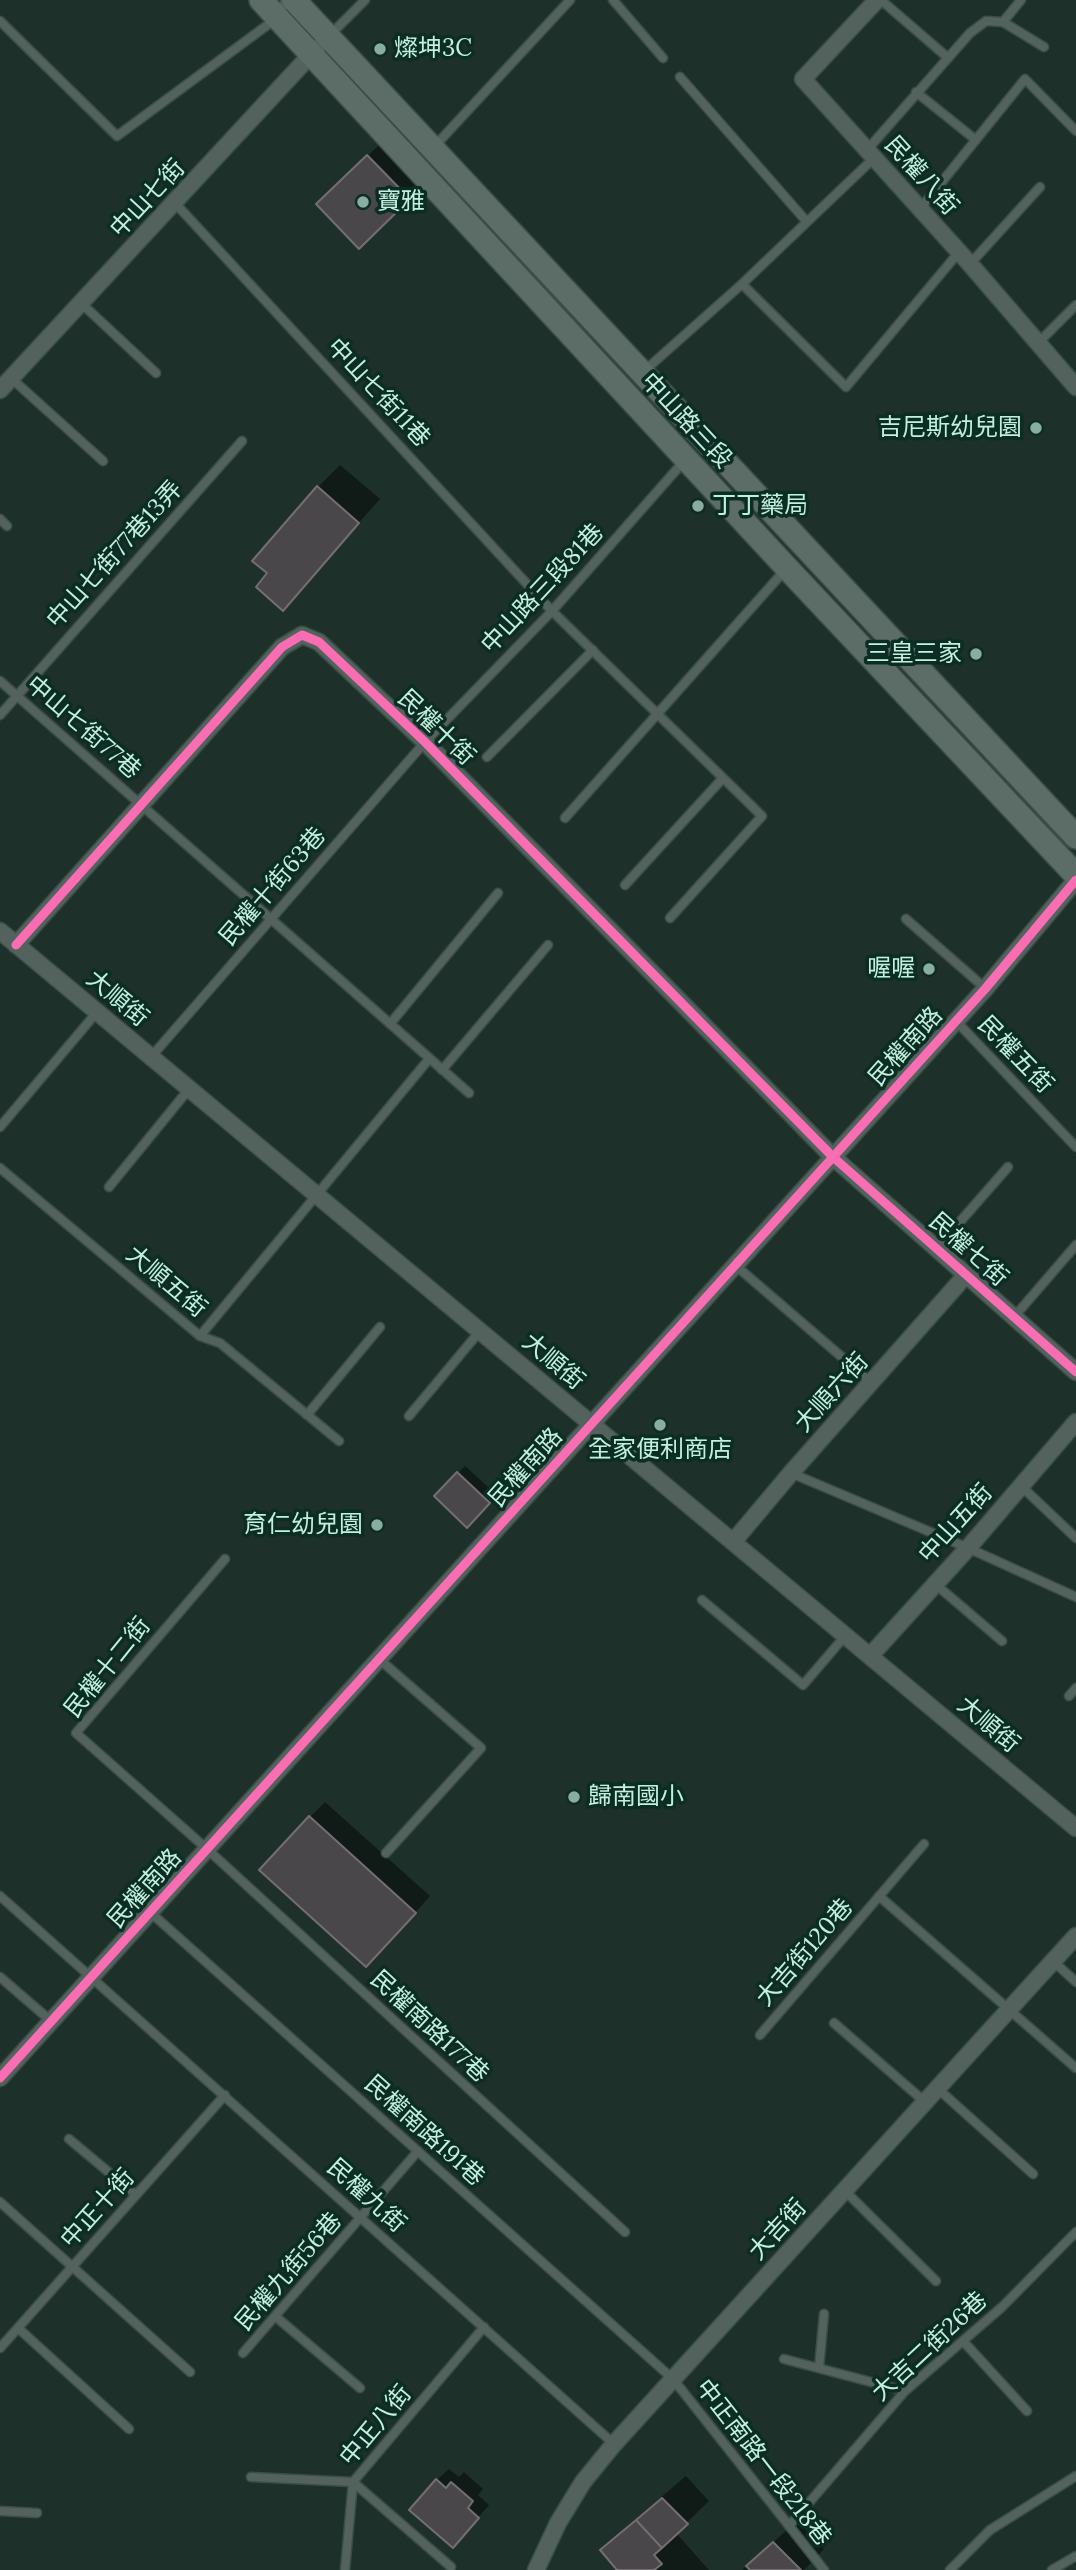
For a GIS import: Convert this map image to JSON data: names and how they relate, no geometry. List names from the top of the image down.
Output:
{
  "streets": {
    "main road": ["中山路三段"],
    "street": [
      "民權八街",
      "中山七街",
      "民權十街",
      "大順街",
      "民權南路",
      "民權七街",
      "大順六街",
      "中山五街",
      "大吉街"
    ],
    "lane": [
      "中山七街11巷",
      "中山七街77巷13弄",
      "中山路三段81巷",
      "中山七街77巷",
      "民權十街63巷",
      "民權五街",
      "大順五街",
      "民權十二街",
      "大吉街120巷",
      "民權南路177巷",
      "民權南路191巷",
      "民權九街",
      "中正十街",
      "民權九街56巷",
      "大吉二街26巷",
      "中正八街",
      "中正南路一段218巷"
    ]
  },
  "crossings": [
    ["中山七街", "中山七街11巷"],
    ["中山七街", "中山路三段"],
    ["中山七街11巷", "中山路三段81巷"],
    ["中山路三段", "中山路三段81巷"],
    ["中山路三段", "民權南路"],
    ["中山七街77巷13弄", "中山七街77巷"],
    ["中山路三段81巷", "民權十街"],
    ["中山路三段81巷", "民權十街63巷"],
    ["中山七街77巷", "民權十街"],
    ["中山七街77巷", "民權十街63巷"],
    ["中山七街77巷", "大順五街"],
    ["民權十街", "民權十街63巷"],
    ["民權十街", "大順街"],
    ["民權十街", "民權南路"],
    ["民權十街", "民權七街"],
    ["民權十街63巷", "大順街"],
    ["大順街", "民權南路"],
    ["大順街", "大順五街"],
    ["大順街", "大順六街"],
    ["大順街", "中山五街"],
    ["民權南路", "民權五街"],
    ["民權南路", "民權七街"],
    ["民權南路", "民權十二街"],
    ["民權南路", "民權南路177巷"],
    ["民權南路", "民權南路191巷"],
    ["民權南路", "民權九街"],
    ["民權七街", "大順六街"],
    ["民權十二街", "民權南路177巷"],
    ["大吉街120巷", "大吉街"],
    ["民權南路191巷", "大吉街"],
    ["民權南路191巷", "民權九街56巷"],
    ["民權南路191巷", "中正南路一段218巷"],
    ["民權九街", "中正十街"],
    ["民權九街", "大吉街"],
    ["民權九街", "民權九街56巷"],
    ["民權九街", "中正八街"],
    ["大吉街", "中正南路一段218巷"],
    ["大吉二街26巷", "中正南路一段218巷"]
  ],
  "places": [
    "燦坤3C",
    "寶雅",
    "吉尼斯幼兒園",
    "丁丁藥局",
    "三皇三家",
    "喔喔",
    "全家便利商店",
    "育仁幼兒園",
    "歸南國小"
  ]
}
